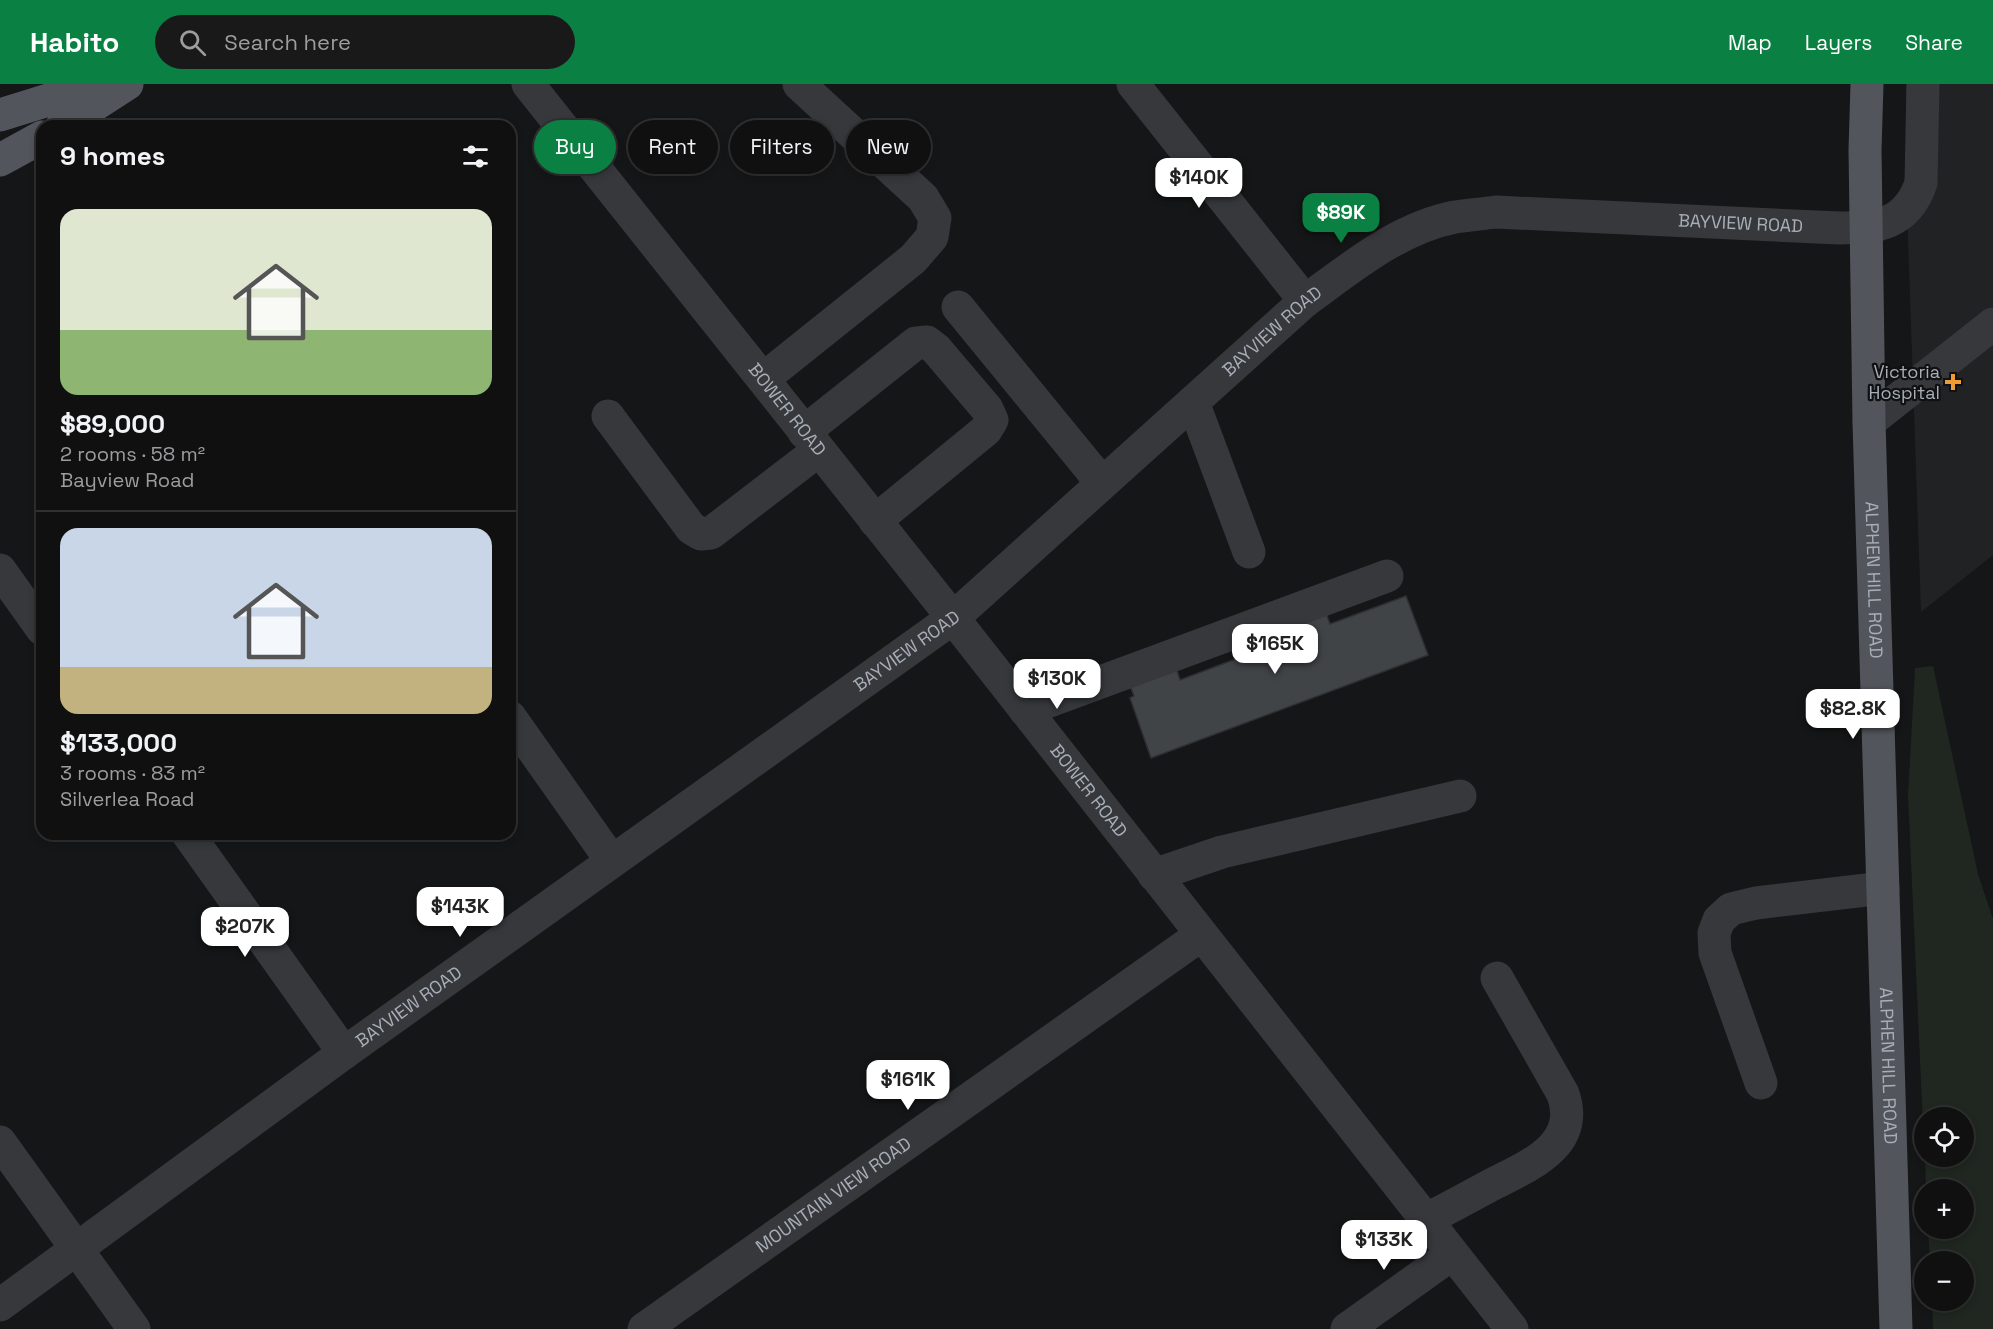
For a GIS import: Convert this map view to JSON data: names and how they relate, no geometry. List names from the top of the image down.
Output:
{
  "streets": {
    "main road": ["ALPHEN HILL ROAD"],
    "street": ["BAYVIEW ROAD", "BOWER ROAD", "MOUNTAIN VIEW ROAD"]
  },
  "crossings": [
    ["BAYVIEW ROAD", "BOWER ROAD"],
    ["BAYVIEW ROAD", "ALPHEN HILL ROAD"],
    ["BOWER ROAD", "MOUNTAIN VIEW ROAD"]
  ],
  "places": {
    "health": ["Victoria Hospital"]
  },
  "page": {
    "header": "Habito",
    "search": "Search here",
    "nav": ["Map", "Layers", "Share"],
    "chip": [
      "Buy",
      "Rent",
      "Filters",
      "New"
    ],
    "heading": "9 homes",
    "price": [
      "$140K",
      "$89K",
      "$165K",
      "$130K",
      "$82.8K",
      "$143K",
      "$207K",
      "$161K",
      "$133K"
    ],
    "list": [
      {
        "name": "$89,000",
        "note": "2 rooms · 58 m² · Bayview Road"
      },
      {
        "name": "$133,000",
        "note": "3 rooms · 83 m² · Silverlea Road"
      }
    ],
    "map_buttons": ["+", "−"]
  }
}
